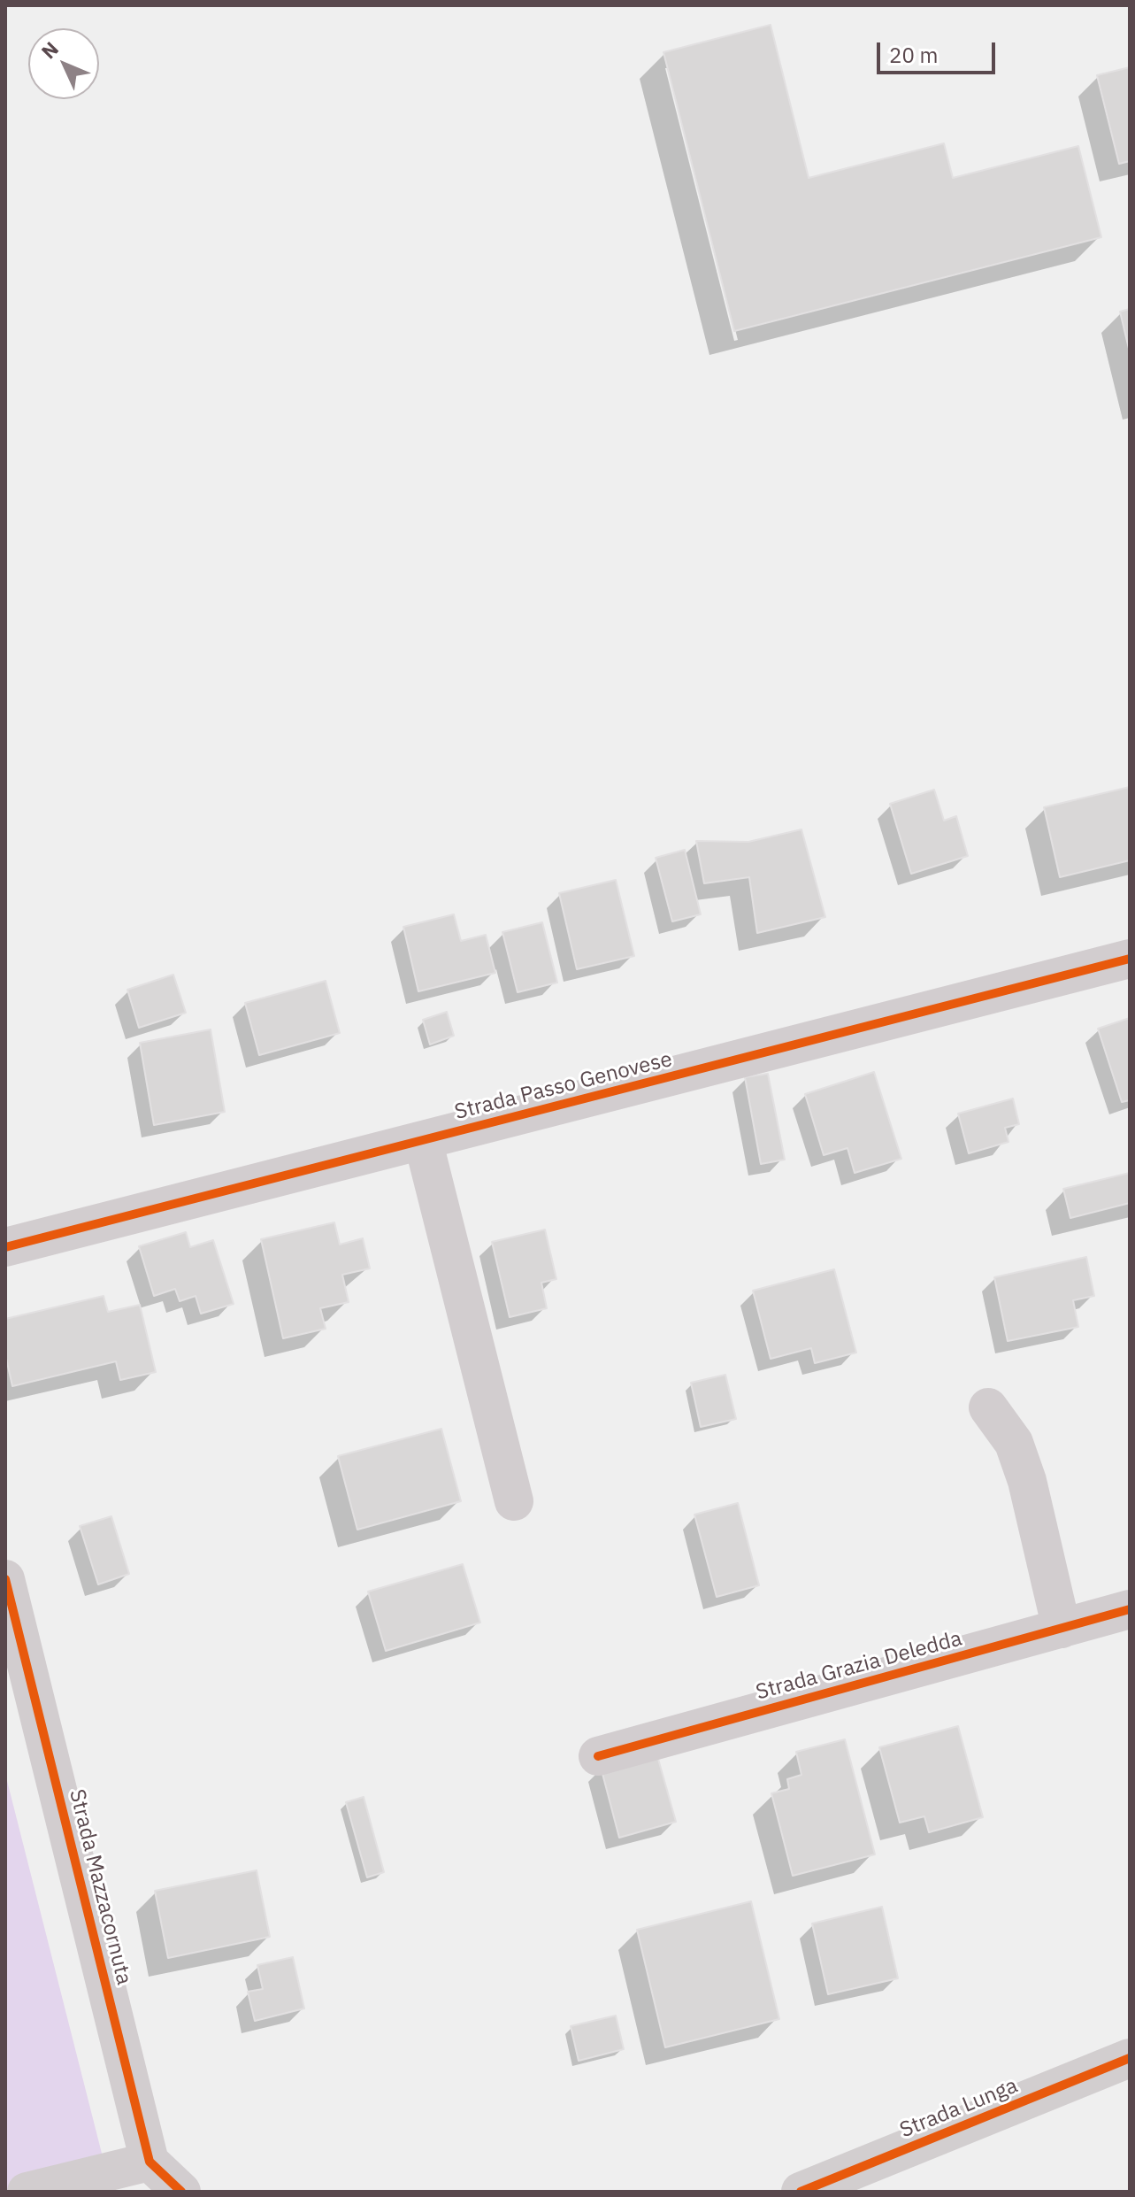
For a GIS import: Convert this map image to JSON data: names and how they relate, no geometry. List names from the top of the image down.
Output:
{
  "streets": {
    "street": [
      "Strada Passo Genovese",
      "Strada Grazia Deledda",
      "Strada Mazzacornuta",
      "Strada Lunga"
    ]
  },
  "scale_bar": "20 m",
  "north": "top left"
}
